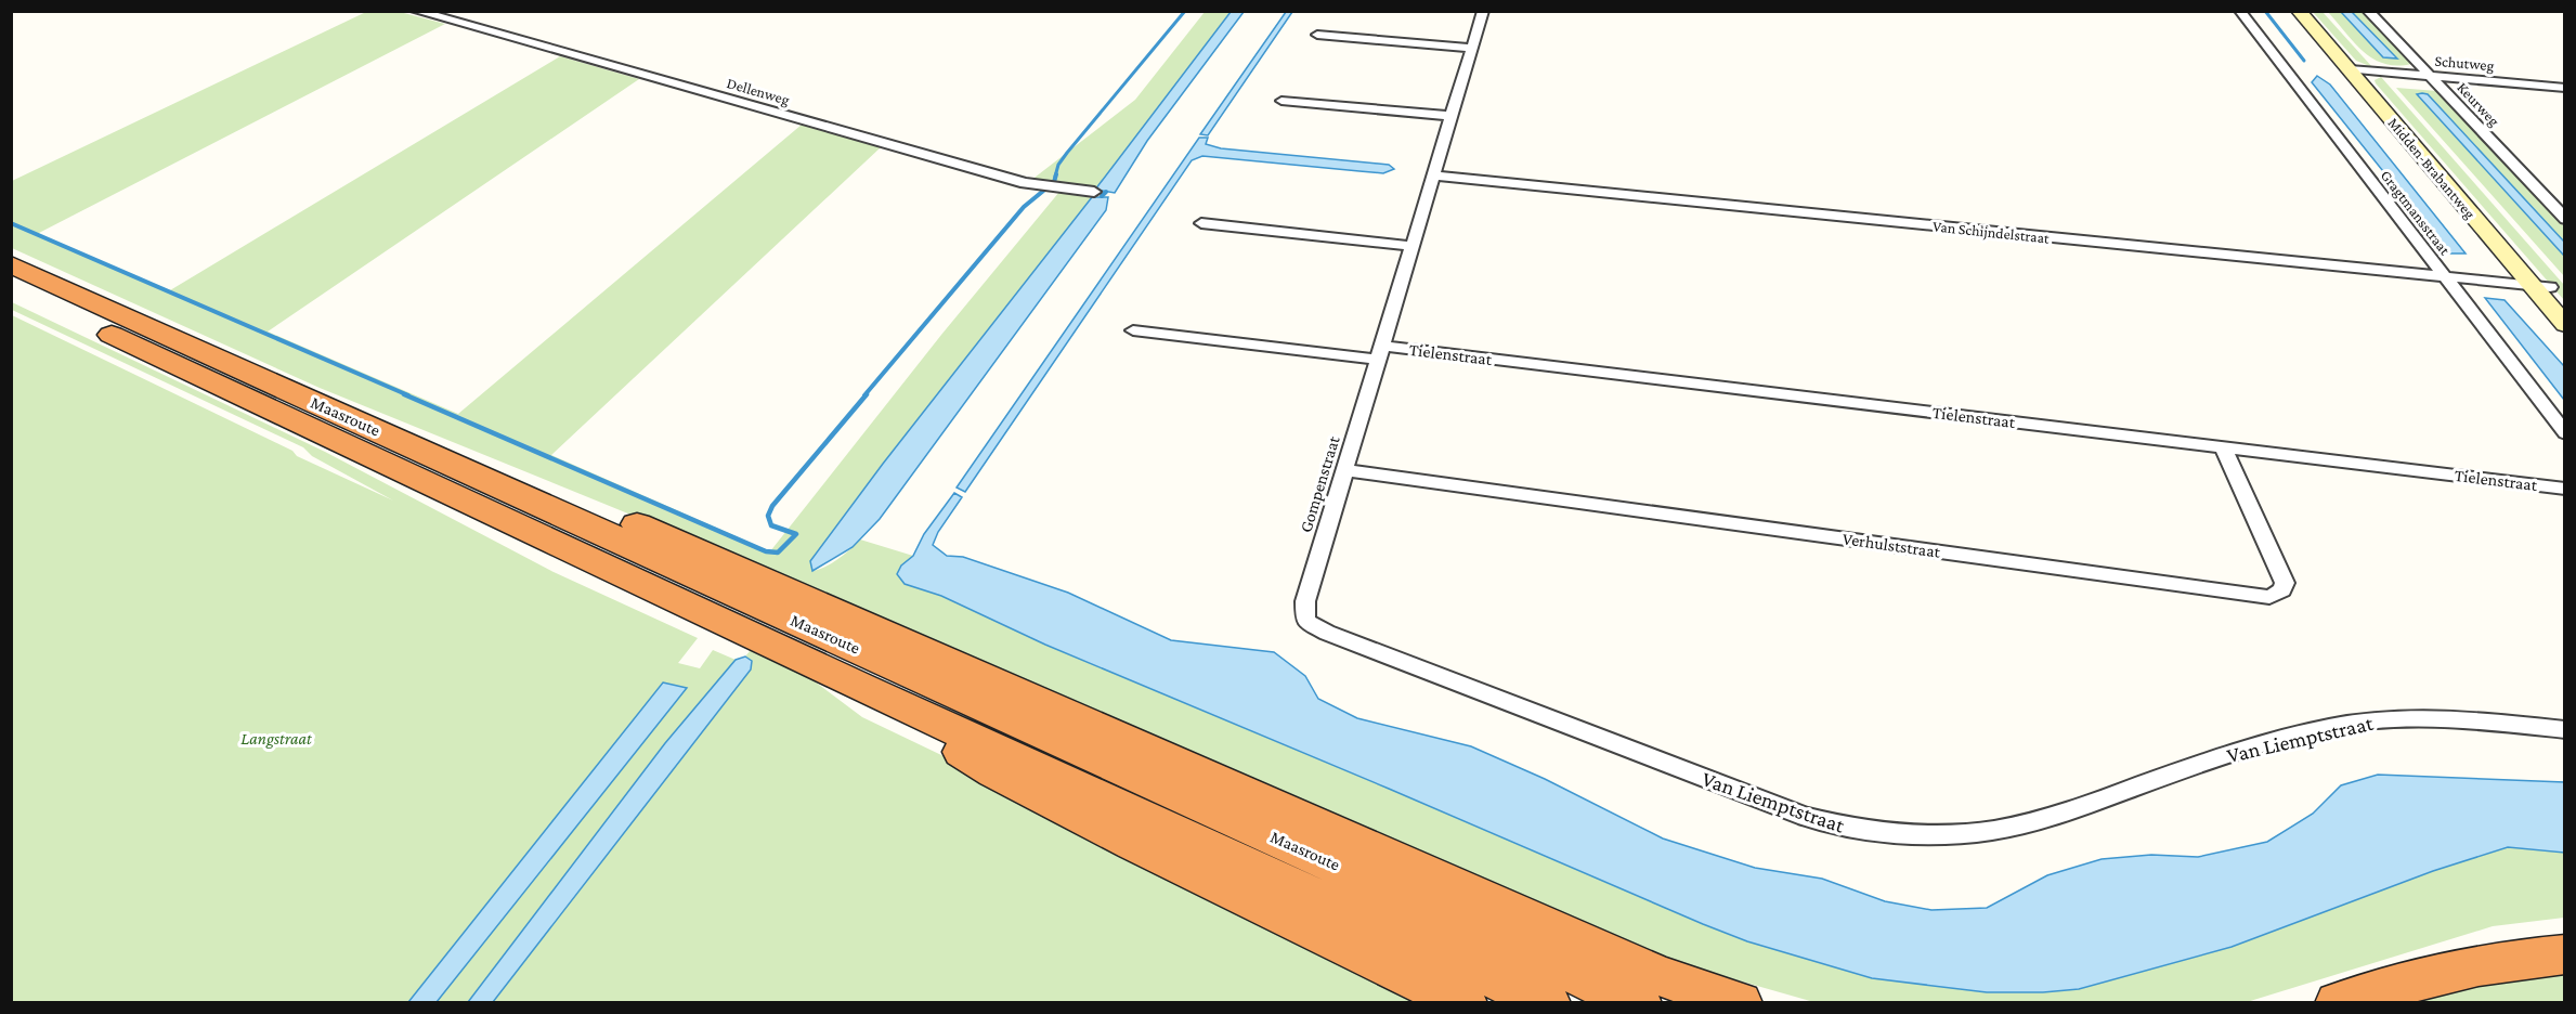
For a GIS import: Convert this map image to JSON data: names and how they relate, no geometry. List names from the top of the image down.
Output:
{
  "streets": {
    "highway": ["Maasroute"],
    "street": [
      "Schutweg",
      "Dellenweg",
      "Keurweg",
      "Midden-Brabantweg",
      "Gragtmansstraat",
      "Van Schijndelstraat",
      "Tielenstraat",
      "Gompenstraat",
      "Verhulststraat",
      "Van Liemptstraat"
    ]
  },
  "crossings": [
    ["Schutweg", "Keurweg"],
    ["Schutweg", "Midden-Brabantweg"],
    ["Midden-Brabantweg", "Van Schijndelstraat"],
    ["Gragtmansstraat", "Van Schijndelstraat"],
    ["Van Schijndelstraat", "Gompenstraat"],
    ["Tielenstraat", "Gompenstraat"],
    ["Tielenstraat", "Verhulststraat"],
    ["Gompenstraat", "Verhulststraat"],
    ["Gompenstraat", "Van Liemptstraat"]
  ],
  "parks": ["Langstraat"]
}
